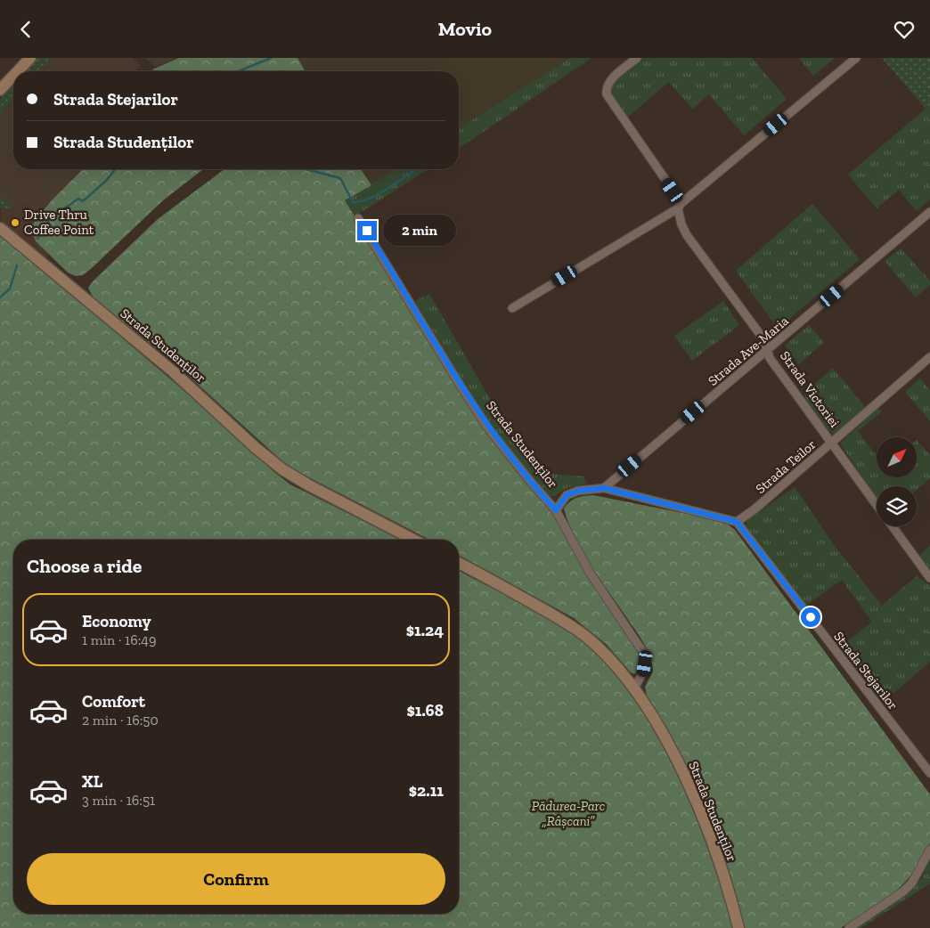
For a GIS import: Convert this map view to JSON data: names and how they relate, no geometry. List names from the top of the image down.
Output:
{
  "streets": {
    "main road": ["Strada Studenților"],
    "street": [
      "Strada Ave-Maria",
      "Strada Victoriei",
      "Strada Teilor",
      "Strada Stejarilor"
    ]
  },
  "crossings": [
    ["Strada Ave-Maria", "Strada Victoriei"],
    ["Strada Victoriei", "Strada Teilor"],
    ["Strada Teilor", "Strada Stejarilor"]
  ],
  "parks": ["Pădurea-Parc „Râșcani”"],
  "places": ["Drive Thru Coffee Point"],
  "north": "top right",
  "page": {
    "header": "Movio",
    "banner": ["Strada Stejarilor", "Strada Studenților"],
    "bubble": "2 min",
    "heading": "Choose a ride",
    "list": [
      {
        "name": "Economy",
        "note": "1 min · 16:49",
        "value": "$1.24"
      },
      {
        "name": "Comfort",
        "note": "2 min · 16:50",
        "value": "$1.68"
      },
      {
        "name": "XL",
        "note": "3 min · 16:51",
        "value": "$2.11"
      }
    ],
    "buttons": "Confirm"
  }
}
